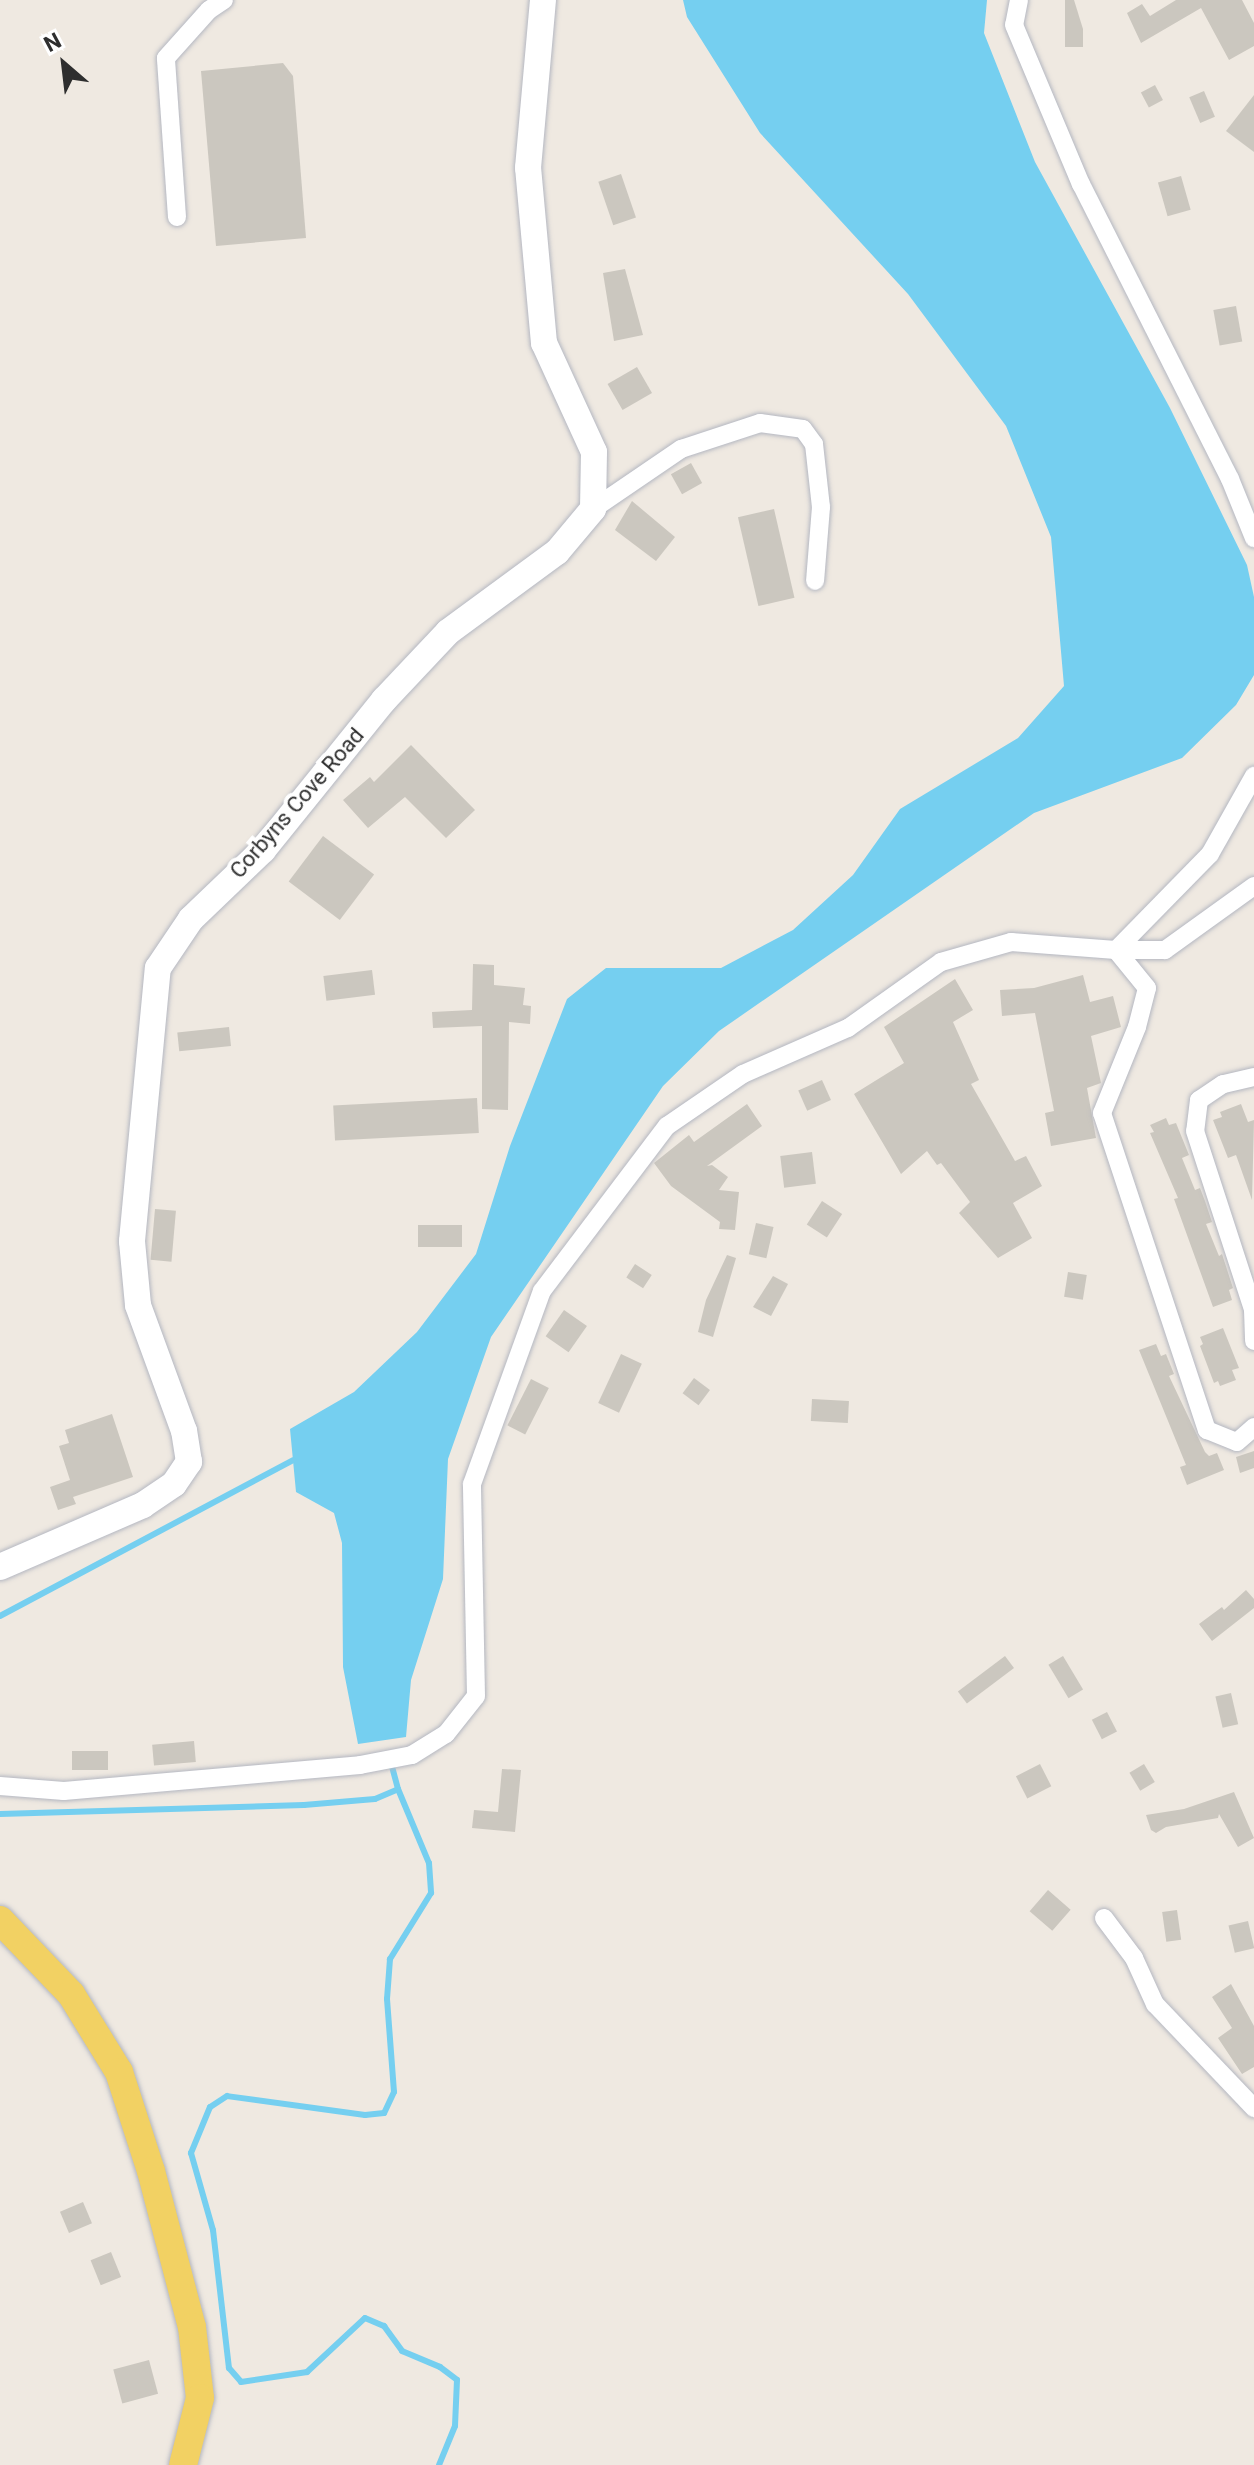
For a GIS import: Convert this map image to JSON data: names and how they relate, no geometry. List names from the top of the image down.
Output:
{
  "streets": {
    "main road": ["Corbyns Cove Road"]
  },
  "north": "top left"
}
